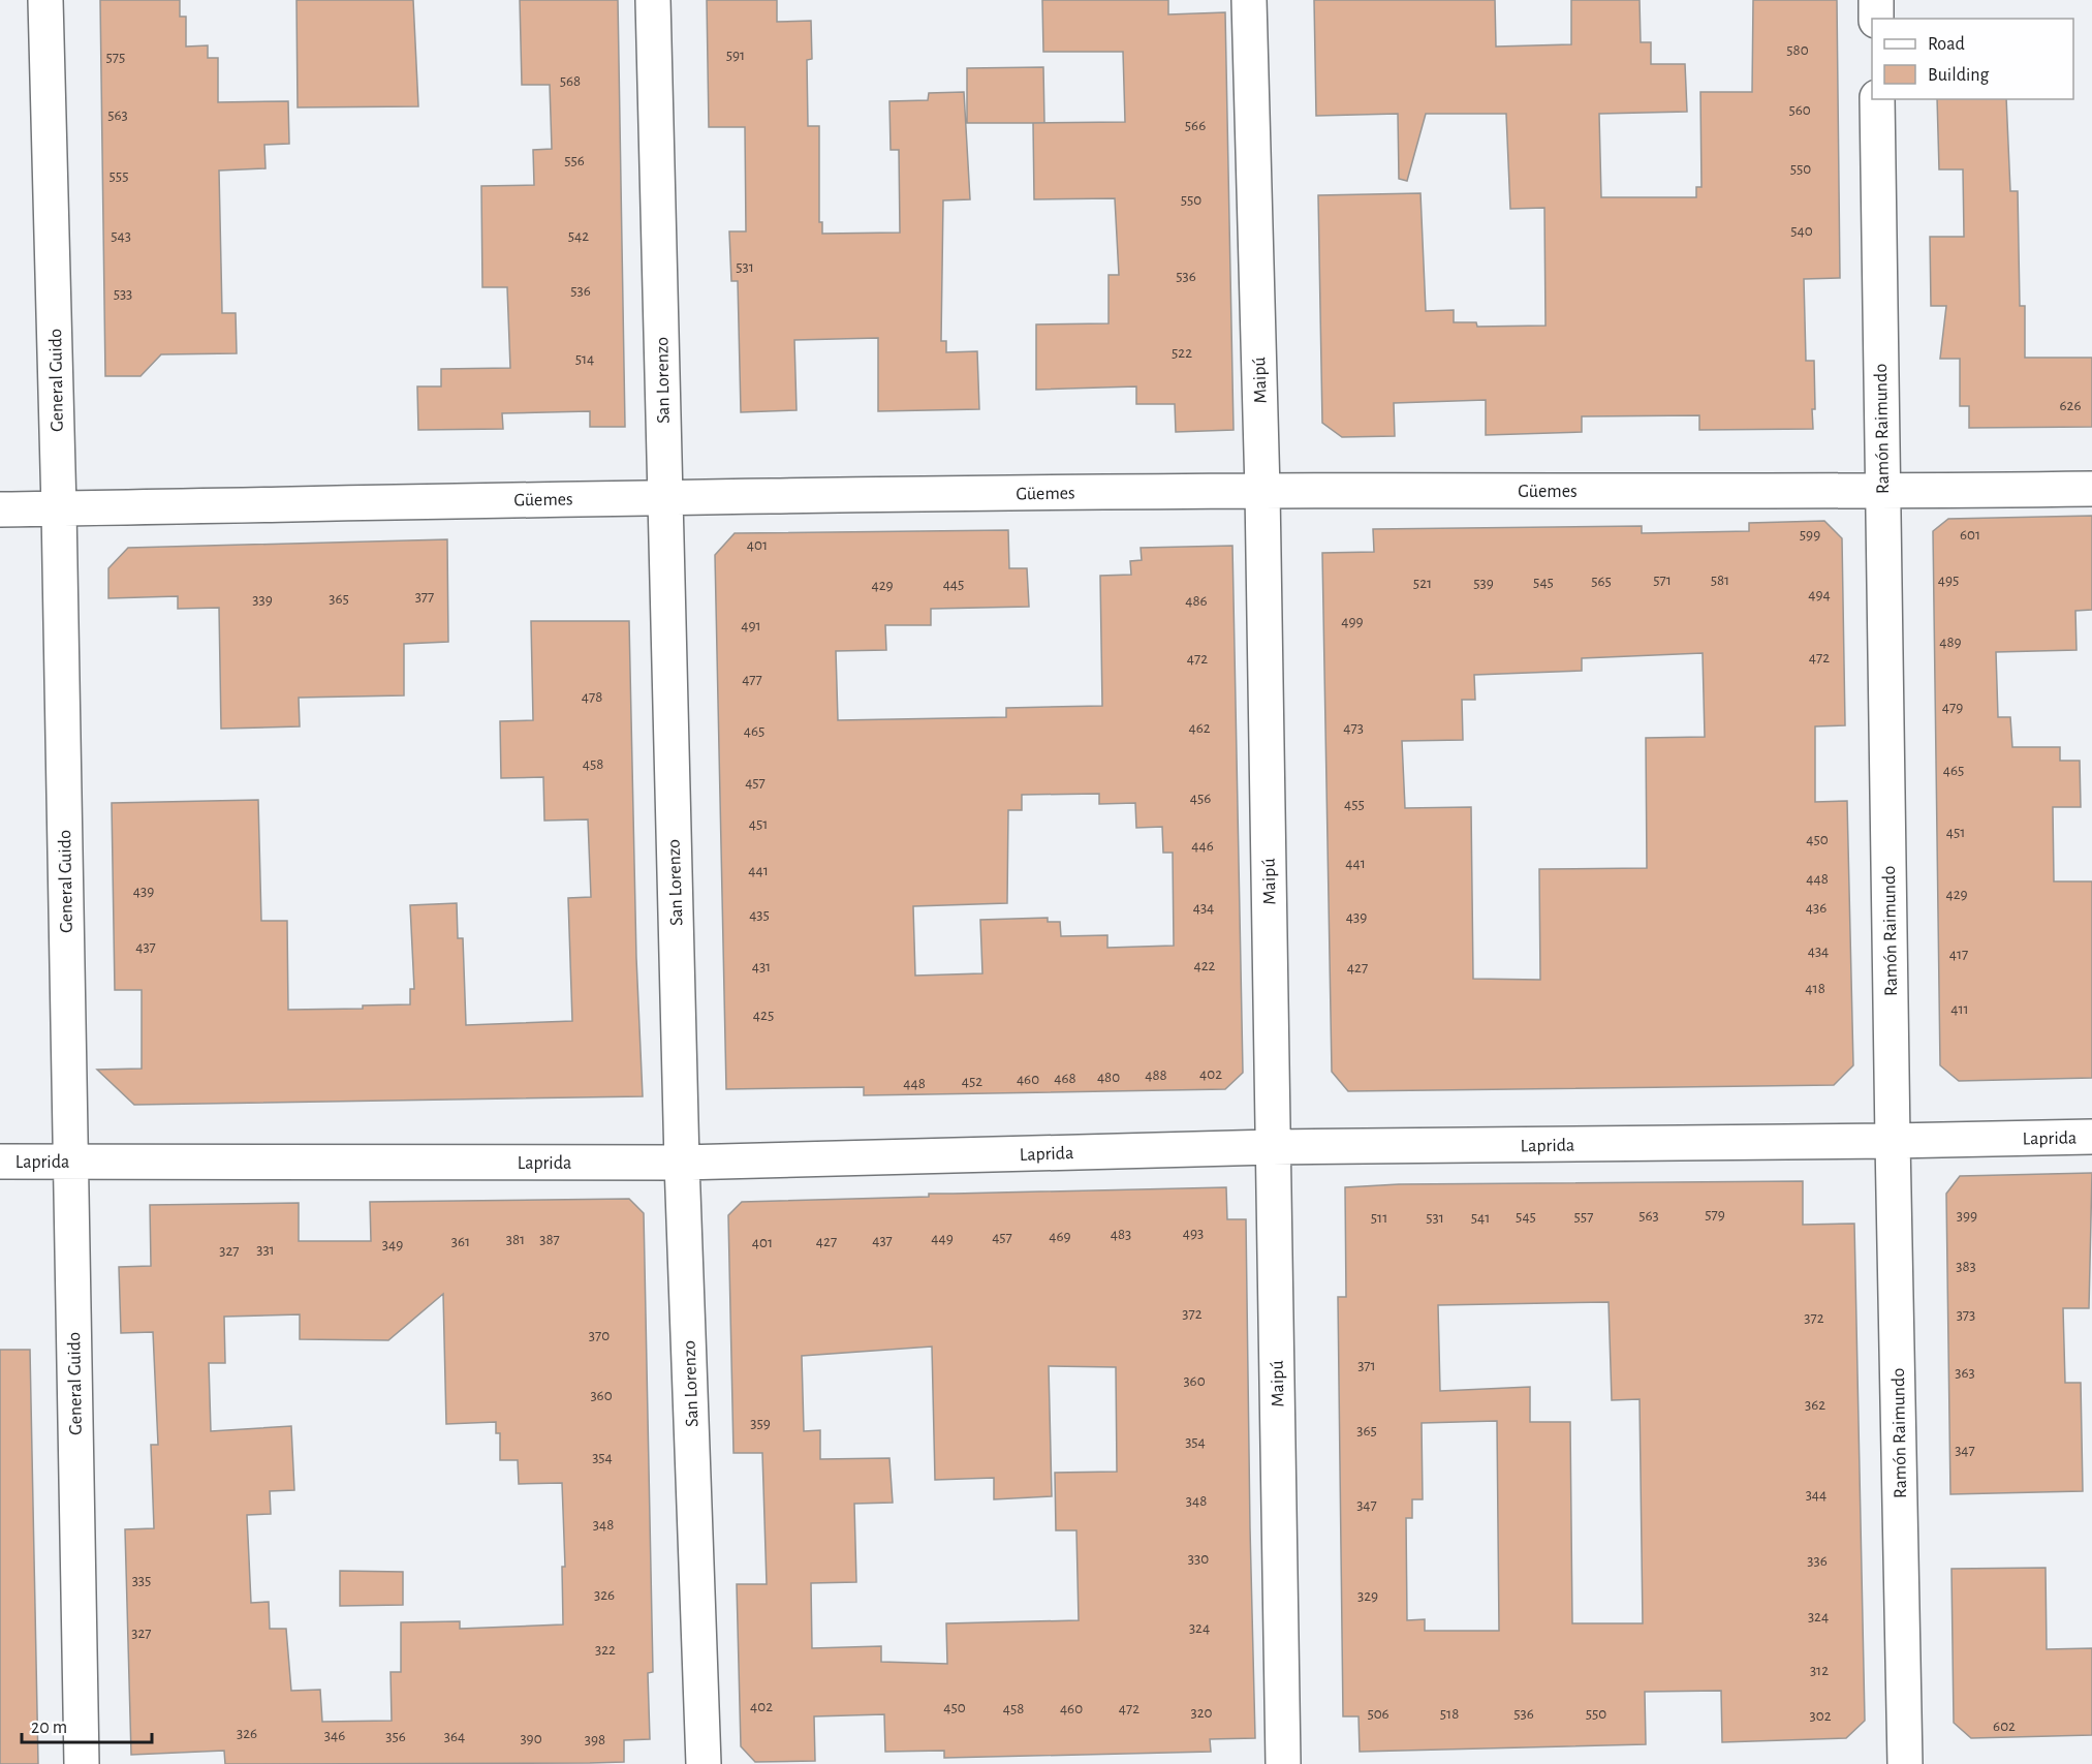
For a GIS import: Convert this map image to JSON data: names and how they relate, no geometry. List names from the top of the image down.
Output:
{
  "streets": {
    "street": [
      "General Guido",
      "San Lorenzo",
      "Maipú",
      "Ramón Raimundo",
      "Güemes",
      "Laprida"
    ]
  },
  "crossings": [
    ["General Guido", "Güemes"],
    ["General Guido", "Laprida"],
    ["San Lorenzo", "Güemes"],
    ["San Lorenzo", "Laprida"],
    ["Maipú", "Güemes"],
    ["Maipú", "Laprida"],
    ["Ramón Raimundo", "Güemes"],
    ["Ramón Raimundo", "Laprida"]
  ],
  "house_numbers": [
    "580",
    "591",
    "575",
    "568",
    "560",
    "563",
    "566",
    "556",
    "550",
    "555",
    "550",
    "540",
    "543",
    "542",
    "531",
    "536",
    "536",
    "533",
    "522",
    "514",
    "626",
    "599",
    "601",
    "401",
    "571",
    "581",
    "495",
    "565",
    "545",
    "521",
    "539",
    "445",
    "429",
    "494",
    "377",
    "365",
    "339",
    "486",
    "499",
    "491",
    "489",
    "472",
    "472",
    "477",
    "478",
    "479",
    "462",
    "473",
    "465",
    "458",
    "465",
    "457",
    "456",
    "455",
    "451",
    "451",
    "450",
    "446",
    "441",
    "441",
    "448",
    "439",
    "429",
    "434",
    "436",
    "435",
    "439",
    "437",
    "434",
    "417",
    "422",
    "431",
    "427",
    "418",
    "411",
    "425",
    "402",
    "488",
    "480",
    "468",
    "460",
    "452",
    "448",
    "579",
    "563",
    "399",
    "545",
    "557",
    "511",
    "531",
    "541",
    "493",
    "483",
    "469",
    "457",
    "449",
    "381",
    "387",
    "437",
    "361",
    "427",
    "401",
    "349",
    "331",
    "327",
    "383",
    "372",
    "373",
    "372",
    "370",
    "371",
    "363",
    "360",
    "360",
    "362",
    "359",
    "365",
    "354",
    "347",
    "354",
    "344",
    "348",
    "347",
    "348",
    "330",
    "336",
    "335",
    "326",
    "329",
    "324",
    "324",
    "327",
    "322",
    "312",
    "402",
    "450",
    "458",
    "460",
    "472",
    "320",
    "506",
    "518",
    "536",
    "550",
    "302",
    "602",
    "326",
    "346",
    "356",
    "364",
    "390",
    "398"
  ],
  "legend": ["Road", "Building"],
  "scale_bar": "20 m"
}
